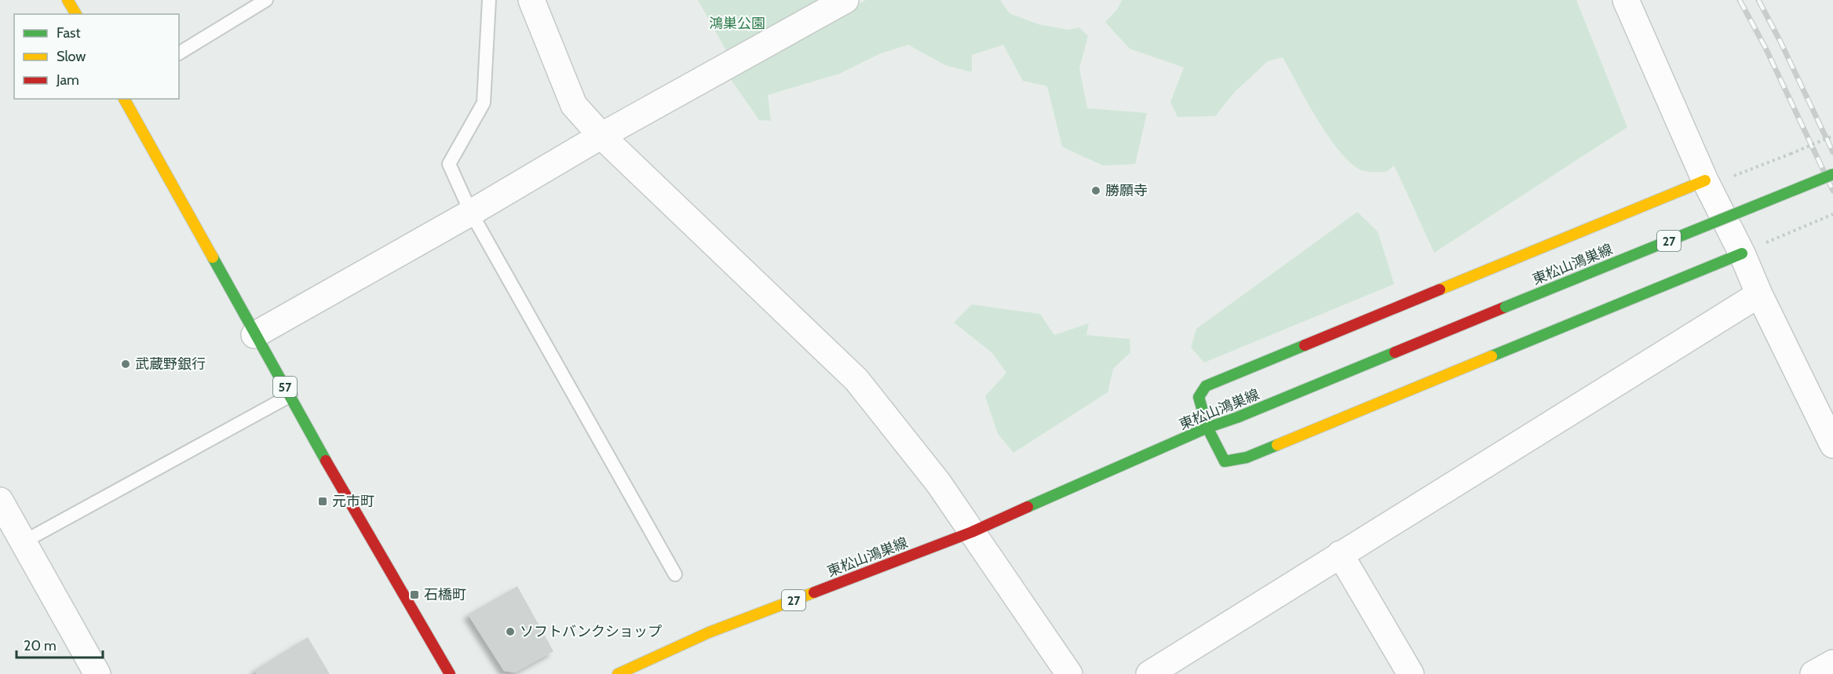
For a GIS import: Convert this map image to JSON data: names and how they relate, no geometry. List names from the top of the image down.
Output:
{
  "streets": {
    "main road": ["27", "東松山鴻巣線", "57"]
  },
  "parks": ["鴻巣公園"],
  "places": {
    "other": ["勝願寺", "武蔵野銀行", "ソフトバンクショップ"],
    "transit": ["元市町", "石橋町"]
  },
  "legend": ["Fast", "Slow", "Jam"],
  "scale_bar": "20 m"
}
